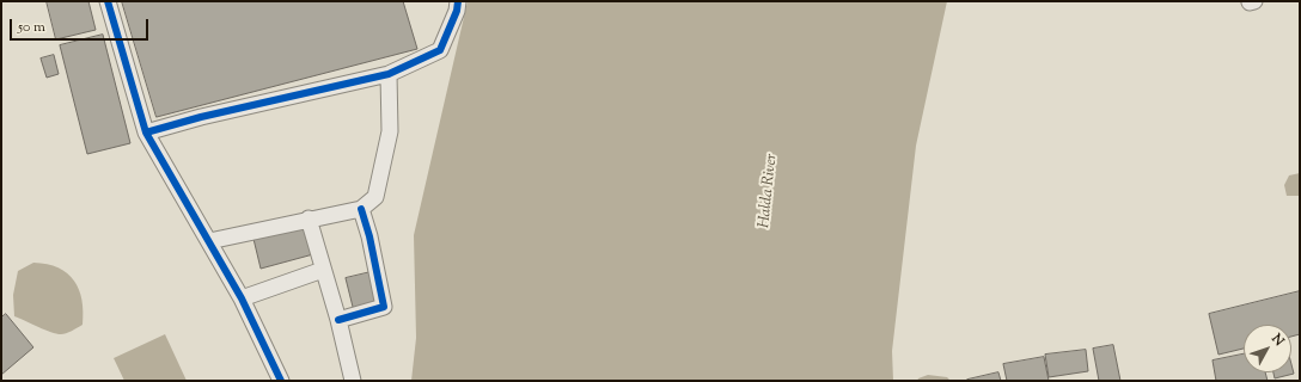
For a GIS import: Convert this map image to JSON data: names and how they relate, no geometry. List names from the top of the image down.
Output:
{
  "water": ["Halda River"],
  "scale_bar": "50 m",
  "north": "top right"
}
